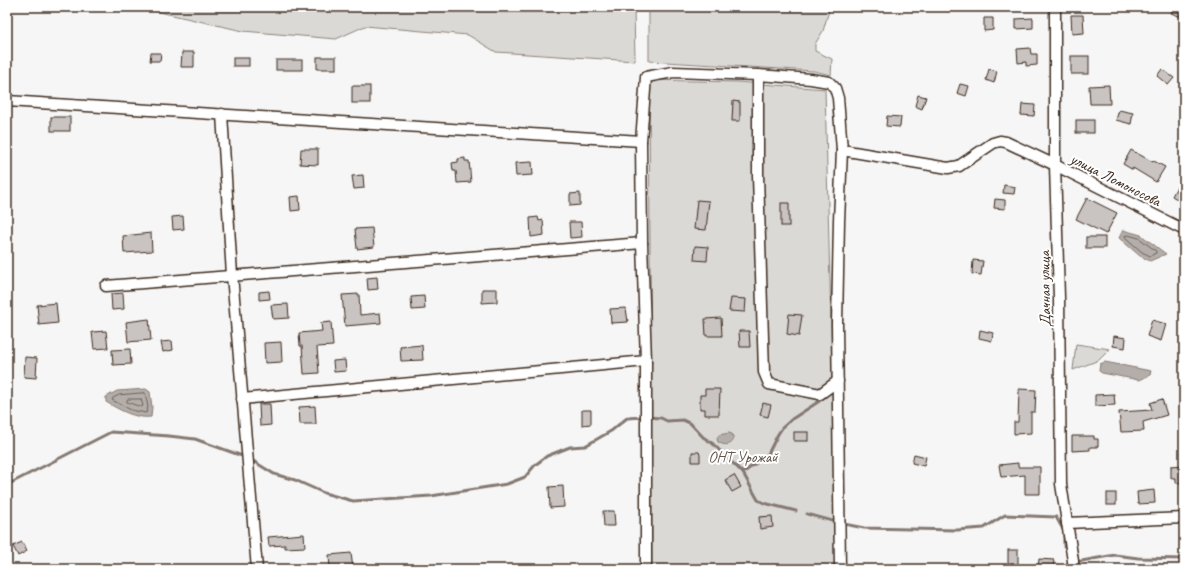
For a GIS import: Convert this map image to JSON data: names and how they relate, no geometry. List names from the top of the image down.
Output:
{
  "streets": {
    "street": ["улица Ломоносова", "Дачная улица"]
  },
  "crossings": [
    ["улица Ломоносова", "Дачная улица"]
  ],
  "parks": ["ОНТ Урожай"]
}
